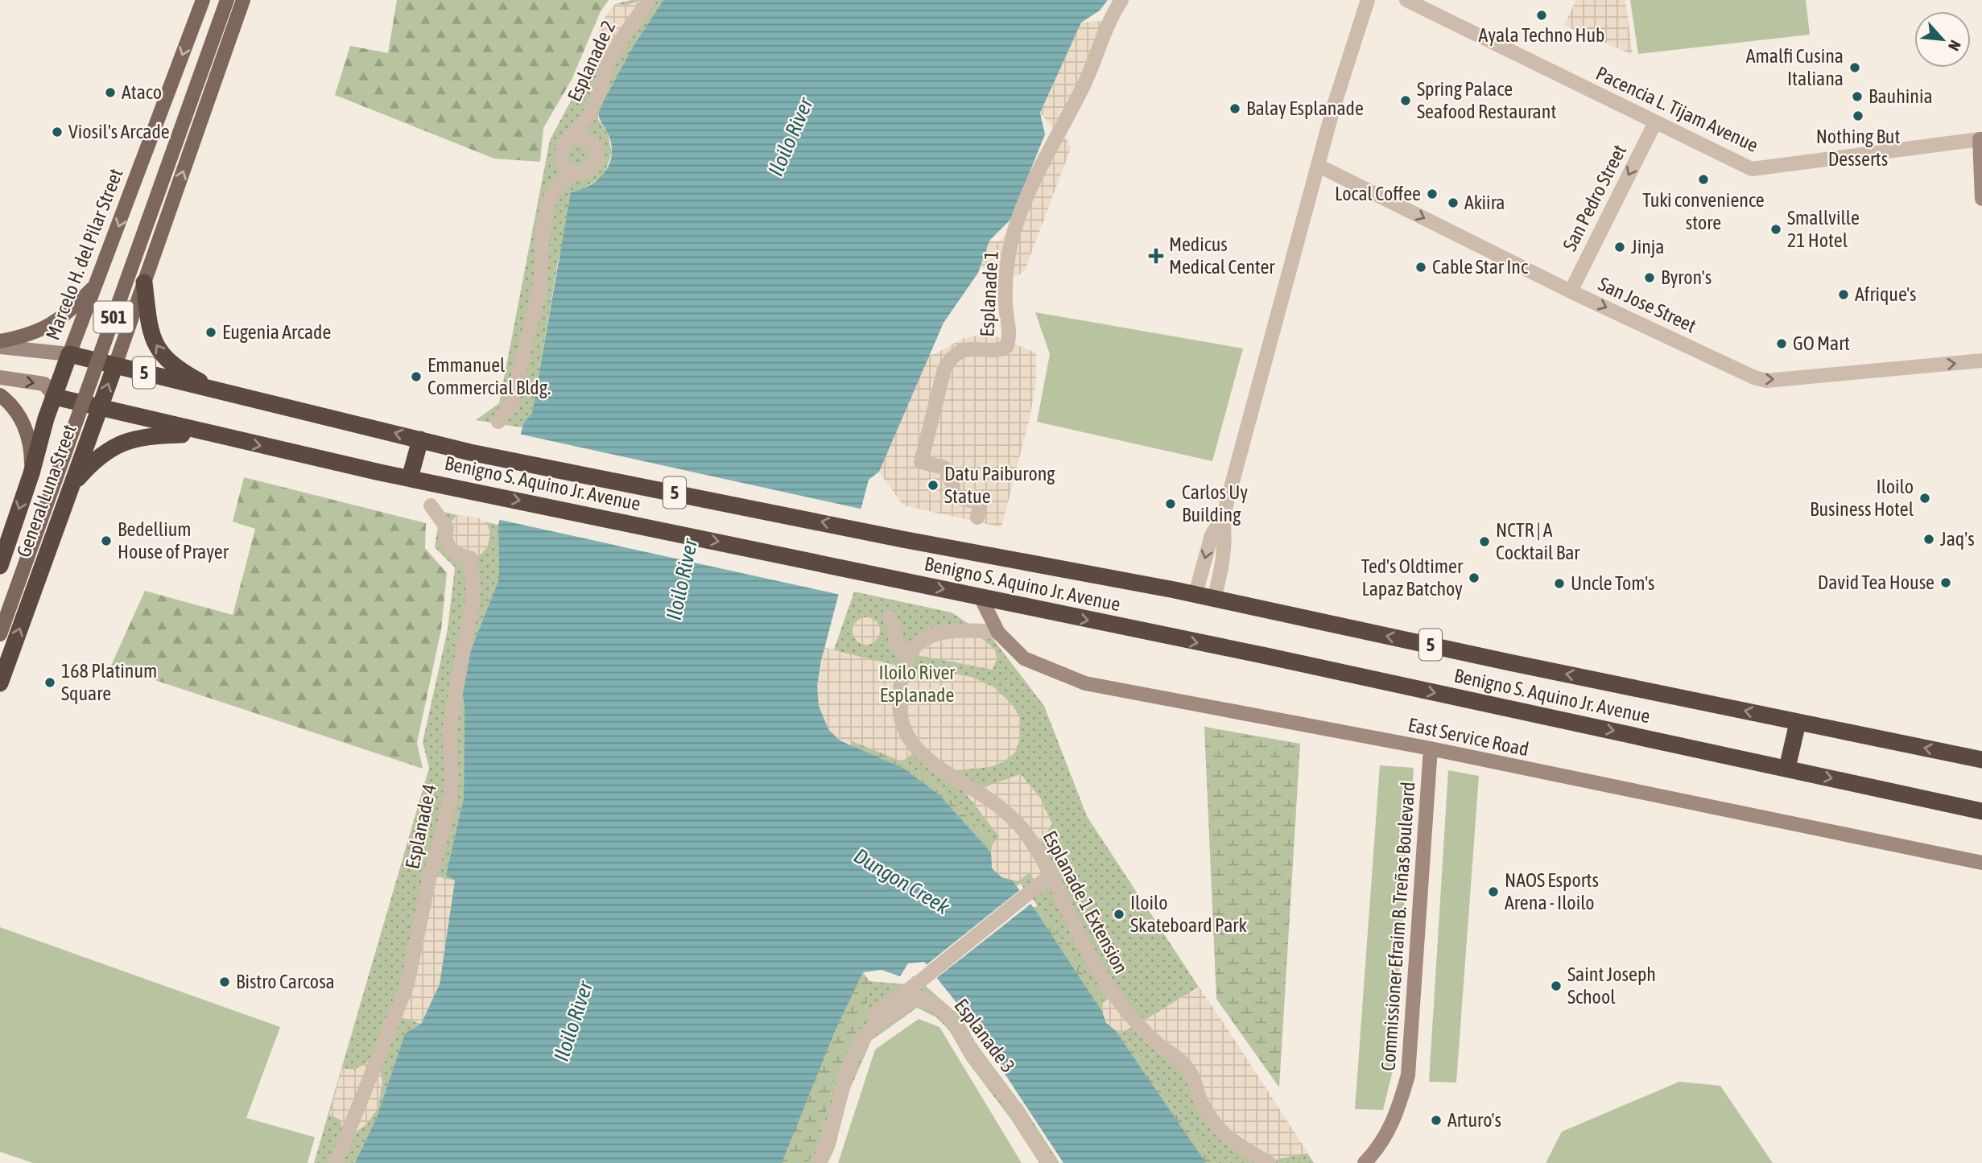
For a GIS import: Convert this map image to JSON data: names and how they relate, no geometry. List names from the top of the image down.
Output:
{
  "streets": {
    "highway": [
      "Marcelo H. del Pilar Street",
      "5",
      "Benigno S. Aquino Jr. Avenue",
      "General Luna Street"
    ],
    "main road": ["501", "East Service Road", "Commissioner Efraim B. Treñas Boulevard"],
    "street": [
      "Esplanade 2",
      "Pacencia L. Tijam Avenue",
      "San Pedro Street",
      "Esplanade 1",
      "San Jose Street",
      "Esplanade 4",
      "Esplanade 1 Extension",
      "Esplanade 3"
    ]
  },
  "crossings": [
    ["Pacencia L. Tijam Avenue", "San Pedro Street"],
    ["San Pedro Street", "San Jose Street"],
    ["Marcelo H. del Pilar Street", "Benigno S. Aquino Jr. Avenue"],
    ["Marcelo H. del Pilar Street", "General Luna Street"],
    ["Benigno S. Aquino Jr. Avenue", "General Luna Street"],
    ["Benigno S. Aquino Jr. Avenue", "East Service Road"],
    ["East Service Road", "Commissioner Efraim B. Treñas Boulevard"]
  ],
  "one_way": ["San Pedro Street", "San Jose Street"],
  "water": ["Iloilo River", "Dungon Creek"],
  "parks": ["Iloilo River Esplanade"],
  "places": {
    "other": [
      "Ayala Techno Hub",
      "Amalfi Cusina Italiana",
      "Ataco",
      "Bauhinia",
      "Spring Palace Seafood Restaurant",
      "Balay Esplanade",
      "Nothing But Desserts",
      "Viosil's Arcade",
      "Tuki convenience store",
      "Local Coffee",
      "Akiira",
      "Smallville 21 Hotel",
      "Jinja",
      "Cable Star Inc",
      "Byron's",
      "Afrique's",
      "Eugenia Arcade",
      "GO Mart",
      "Emmanuel Commercial Bldg.",
      "Datu Paiburong Statue",
      "Iloilo Business Hotel",
      "Carlos Uy Building",
      "Jaq's",
      "Bedellium House of Prayer",
      "NCTR | A Cocktail Bar",
      "Ted's Oldtimer Lapaz Batchoy",
      "David Tea House",
      "Uncle Tom's",
      "168 Platinum Square",
      "NAOS Esports Arena - Iloilo",
      "Iloilo Skateboard Park",
      "Bistro Carcosa",
      "Saint Joseph School",
      "Arturo's"
    ],
    "health": ["Medicus Medical Center"]
  },
  "north": "bottom right"
}
